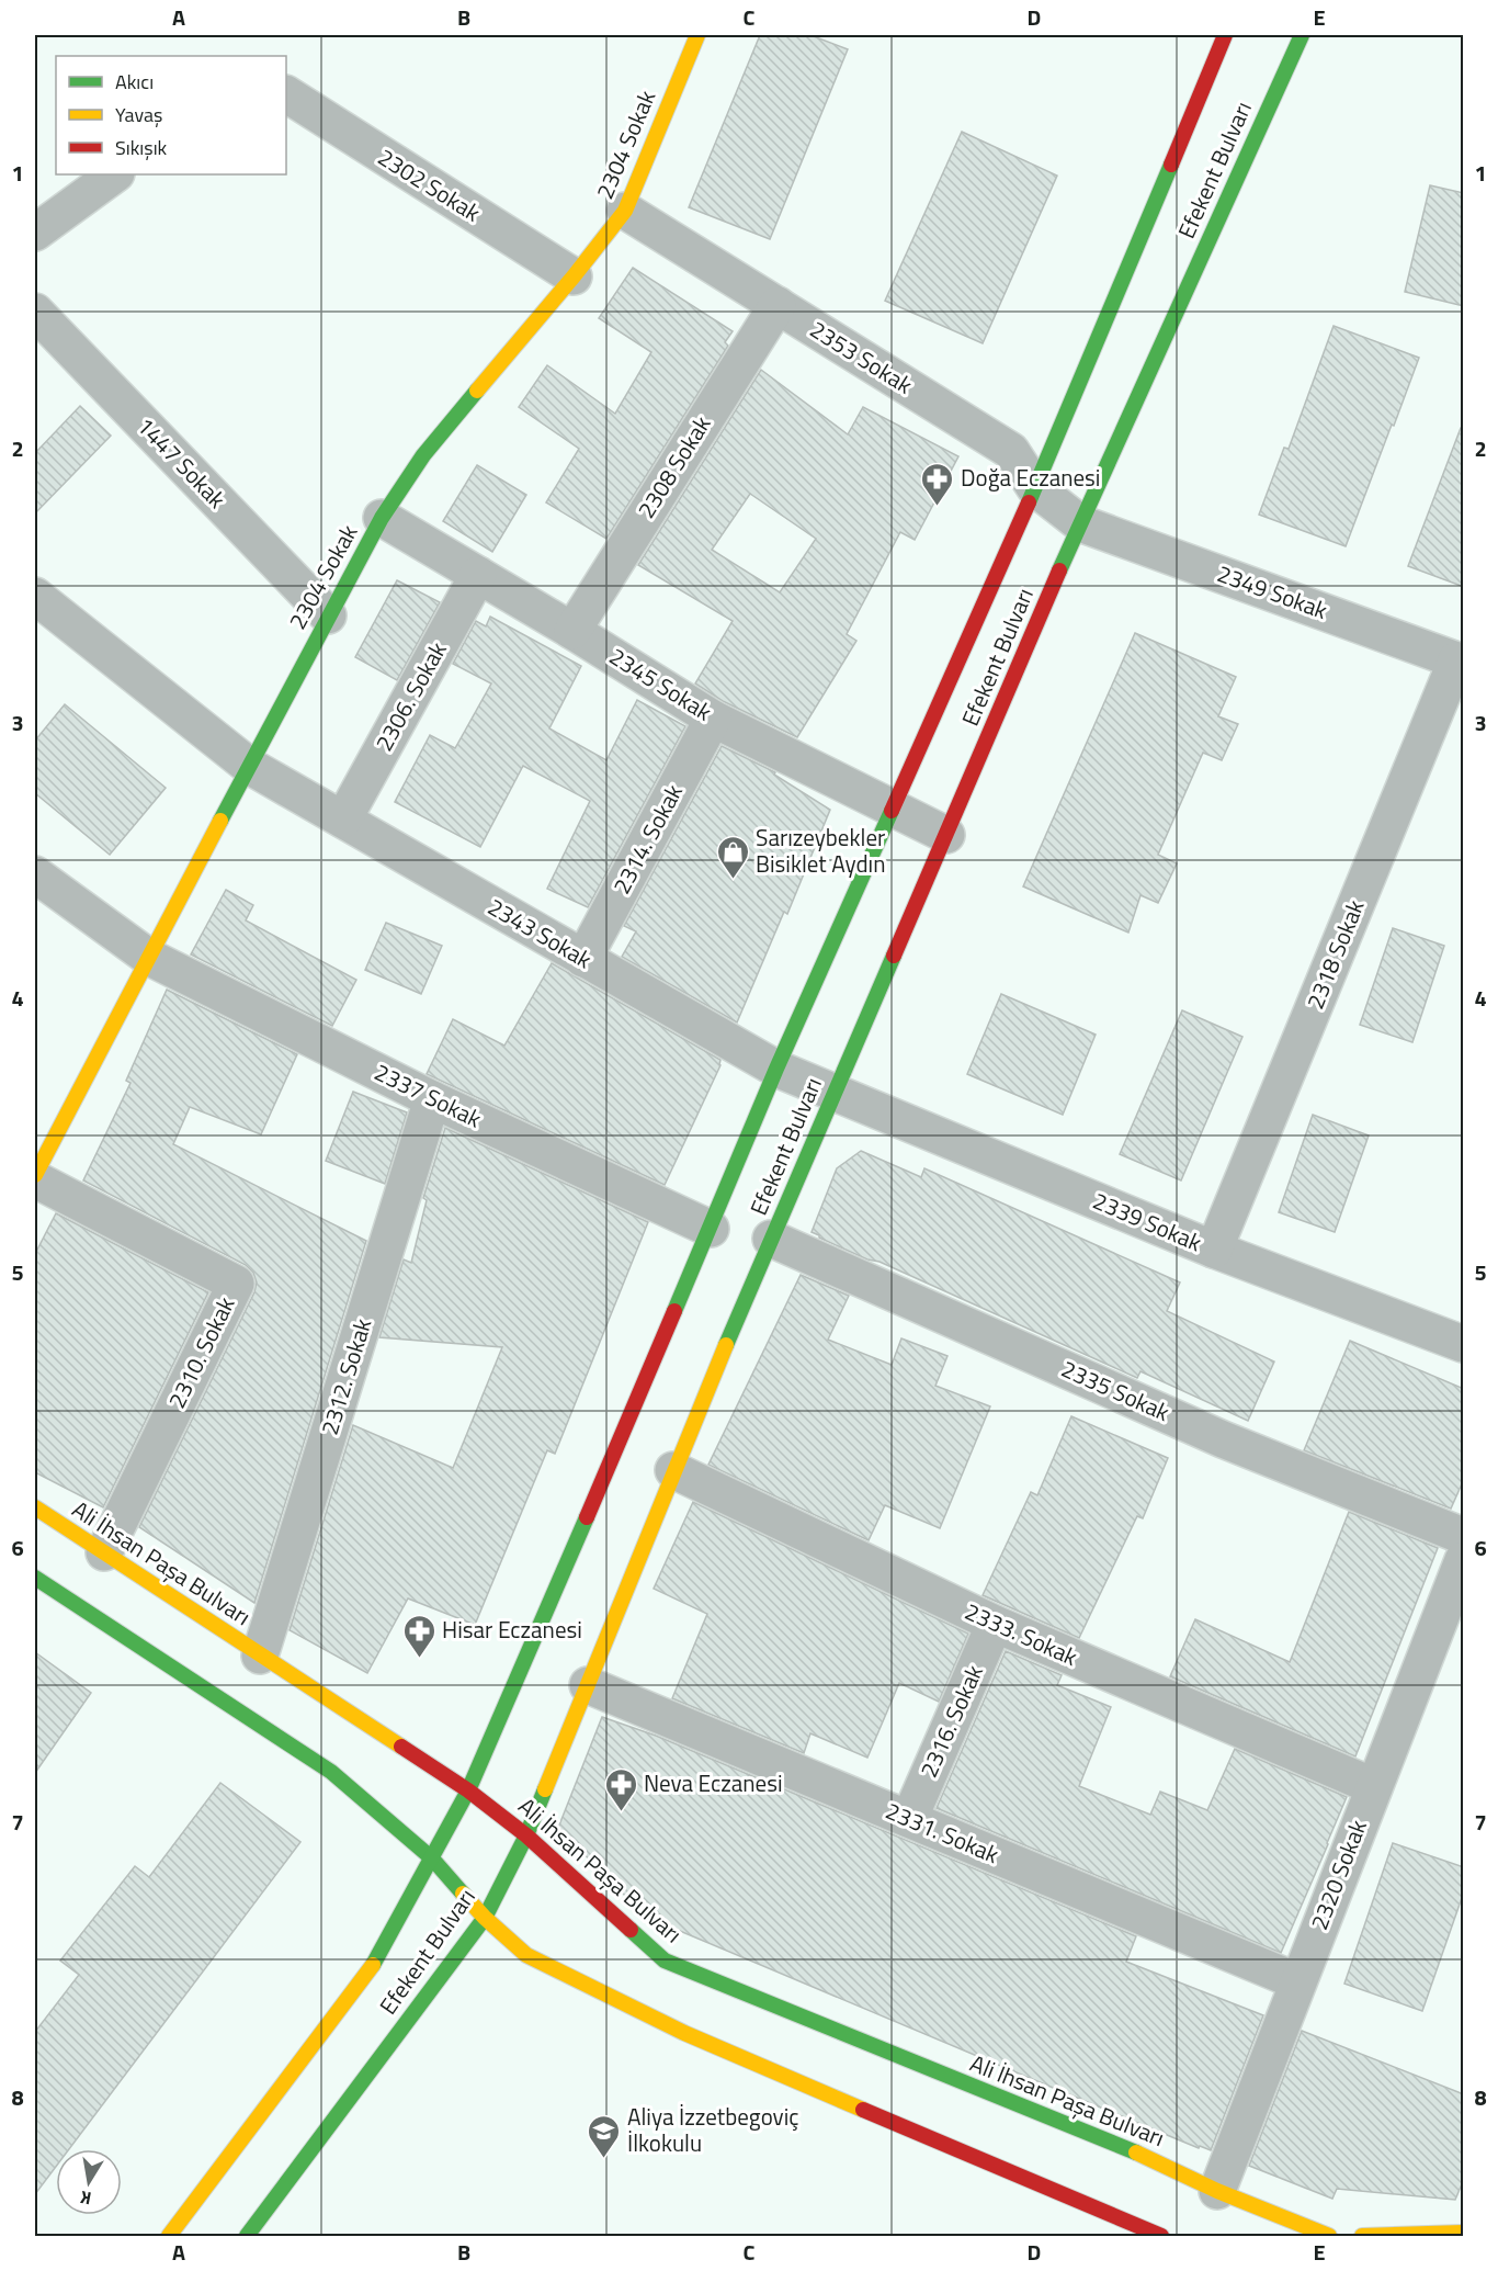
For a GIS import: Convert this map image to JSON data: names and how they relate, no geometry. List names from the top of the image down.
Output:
{
  "streets": {
    "street": [
      "2304 Sokak",
      "Efekent Bulvarı",
      "2302 Sokak",
      "2353 Sokak",
      "1447 Sokak",
      "2308 Sokak",
      "2349 Sokak",
      "2345 Sokak",
      "2306. Sokak",
      "2314. Sokak",
      "2343 Sokak",
      "2318 Sokak",
      "2337 Sokak",
      "2339 Sokak",
      "2310. Sokak",
      "2312. Sokak",
      "2335 Sokak",
      "Ali İhsan Paşa Bulvarı",
      "2333. Sokak",
      "2316. Sokak",
      "2331. Sokak",
      "2320 Sokak"
    ]
  },
  "crossings": [
    ["2304 Sokak", "2302 Sokak"],
    ["2304 Sokak", "2353 Sokak"],
    ["2304 Sokak", "1447 Sokak"],
    ["2304 Sokak", "2345 Sokak"],
    ["2304 Sokak", "2343 Sokak"],
    ["2304 Sokak", "2337 Sokak"],
    ["2304 Sokak", "2310. Sokak"],
    ["Efekent Bulvarı", "2353 Sokak"],
    ["Efekent Bulvarı", "2349 Sokak"],
    ["Efekent Bulvarı", "2345 Sokak"],
    ["Efekent Bulvarı", "2343 Sokak"],
    ["Efekent Bulvarı", "2337 Sokak"],
    ["Efekent Bulvarı", "2339 Sokak"],
    ["Efekent Bulvarı", "2335 Sokak"],
    ["Efekent Bulvarı", "Ali İhsan Paşa Bulvarı"],
    ["Efekent Bulvarı", "2333. Sokak"],
    ["Efekent Bulvarı", "2331. Sokak"],
    ["2353 Sokak", "2308 Sokak"],
    ["2353 Sokak", "2349 Sokak"],
    ["2308 Sokak", "2345 Sokak"],
    ["2349 Sokak", "2318 Sokak"],
    ["2345 Sokak", "2306. Sokak"],
    ["2345 Sokak", "2314. Sokak"],
    ["2306. Sokak", "2343 Sokak"],
    ["2314. Sokak", "2343 Sokak"],
    ["2343 Sokak", "2339 Sokak"],
    ["2318 Sokak", "2339 Sokak"],
    ["2337 Sokak", "2312. Sokak"],
    ["2310. Sokak", "Ali İhsan Paşa Bulvarı"],
    ["2312. Sokak", "Ali İhsan Paşa Bulvarı"],
    ["Ali İhsan Paşa Bulvarı", "2320 Sokak"],
    ["2333. Sokak", "2316. Sokak"],
    ["2333. Sokak", "2320 Sokak"],
    ["2316. Sokak", "2331. Sokak"],
    ["2331. Sokak", "2320 Sokak"]
  ],
  "places": {
    "pharmacy": ["Doğa Eczanesi", "Hisar Eczanesi", "Neva Eczanesi"],
    "shop": ["Sarızeybekler Bisiklet Aydın"],
    "school or university": ["Aliya İzzetbegoviç İlkokulu"]
  },
  "legend": ["Akıcı", "Yavaş", "Sıkışık"],
  "north": "bottom",
  "grid": {
    "columns": [
      "A",
      "B",
      "C",
      "D",
      "E"
    ],
    "rows": [
      "1",
      "2",
      "3",
      "4",
      "5",
      "6",
      "7",
      "8"
    ]
  }
}
